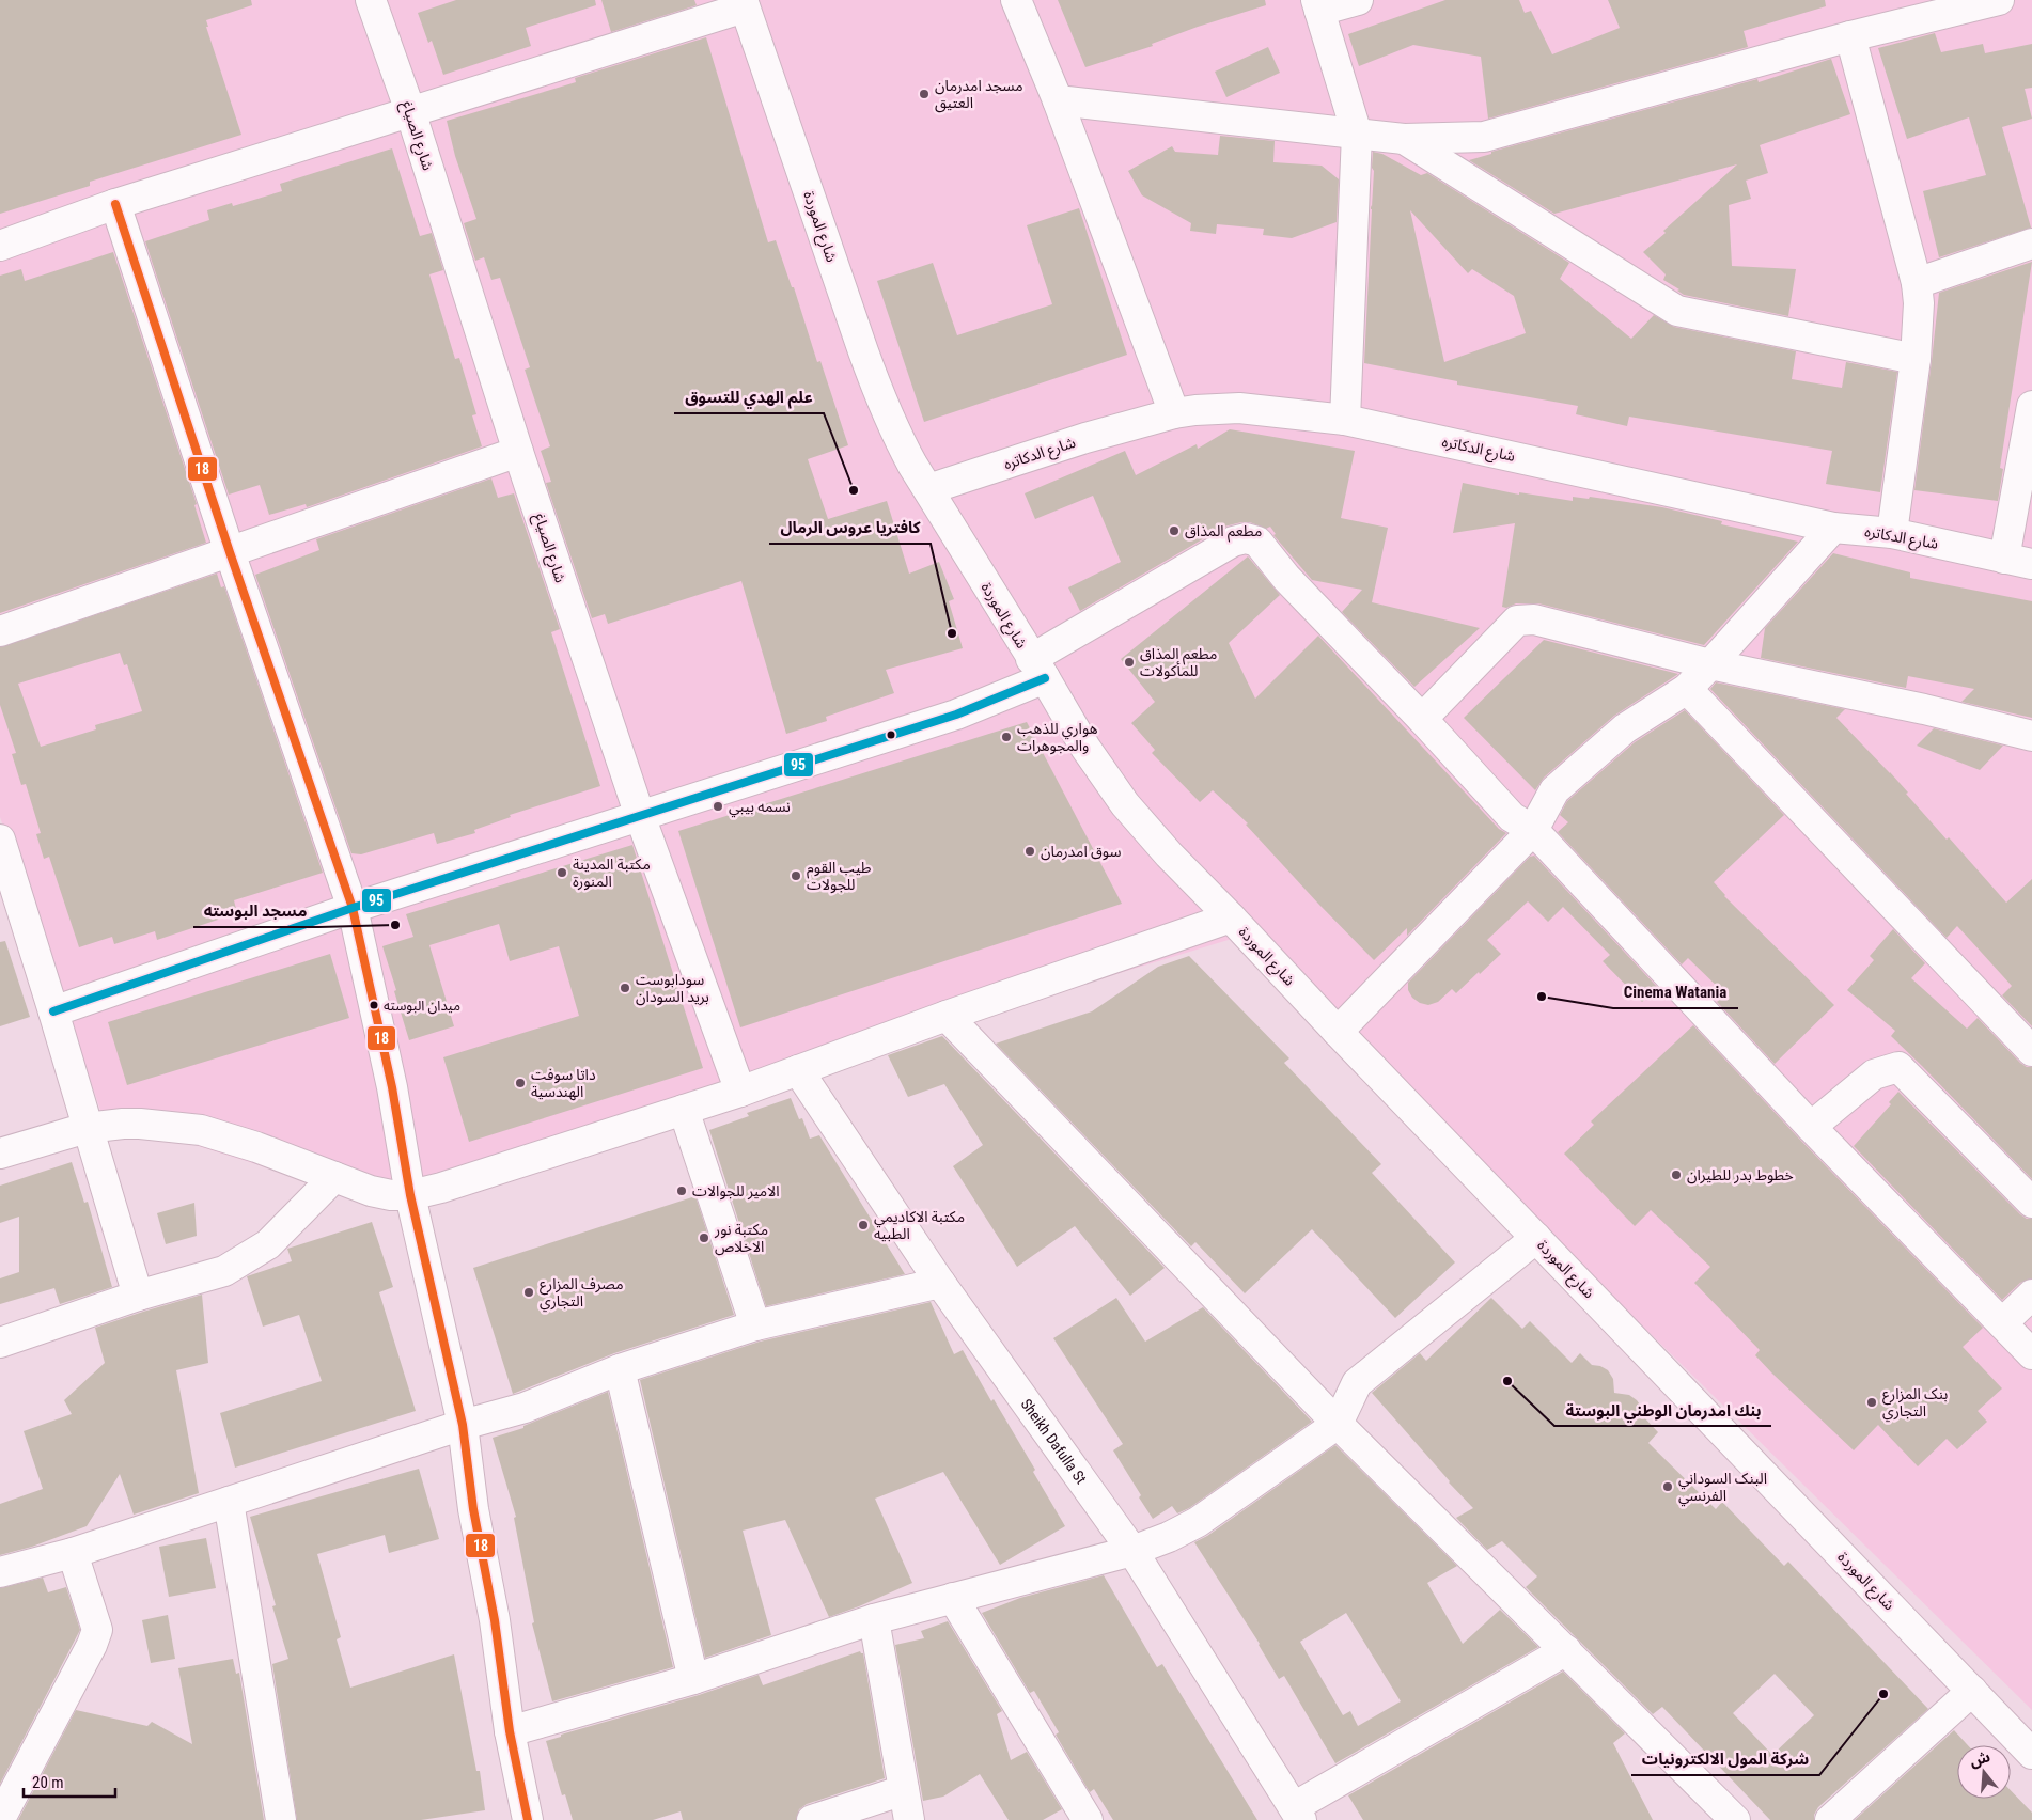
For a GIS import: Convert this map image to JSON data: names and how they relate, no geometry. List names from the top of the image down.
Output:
{
  "streets": {
    "street": [
      "شارع الصياغ",
      "شارع الموردة",
      "شارع الدكاتره",
      "Sheikh Dafulla St"
    ]
  },
  "crossings": [
    ["شارع الموردة", "شارع الدكاتره"]
  ],
  "places": [
    "مسجد امدرمان العتيق",
    "علم الهدي للتسوق",
    "مطعم المذاق",
    "كافتريا عروس الرمال",
    "مطعم المذاق للمأكولات",
    "هواري للذهب والمجوهرات",
    "نسمه بيبي",
    "سوق امدرمان",
    "مكتبة المدينة المنورة",
    "طيب القوم للجولات",
    "مسجد البوسته",
    "سودابوست بريد السودان",
    "Cinema Watania",
    "ميدان البوسته",
    "داتا سوفت الهندسية",
    "خطوط بدر للطيران",
    "الامير للجوالات",
    "مكتبة الاكاديمي الطبيه",
    "مكتبة نور الاخلاص",
    "مصرف المزارع التجاري",
    "بنك امدرمان الوطني البوستة",
    "بنک المزارع التجاري",
    "البنک السوداني الفرنسي",
    "شركة المول الالكترونيات"
  ],
  "lines": ["transit line 18", "transit line 95"],
  "scale_bar": "20 m",
  "north": "top"
}
